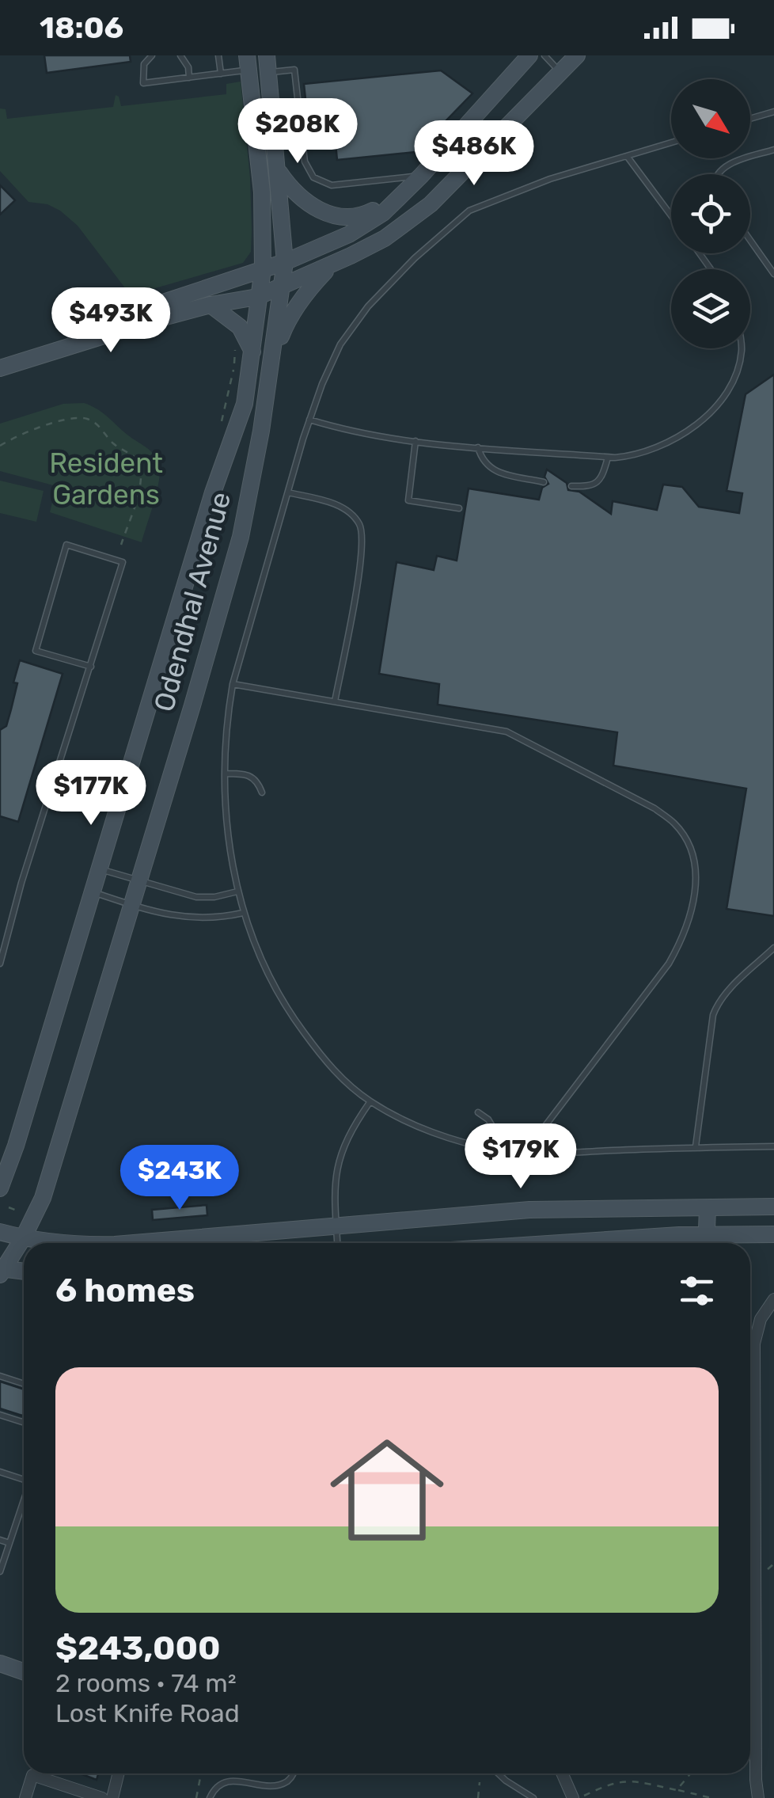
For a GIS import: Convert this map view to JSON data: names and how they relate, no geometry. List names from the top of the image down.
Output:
{
  "streets": {
    "street": ["Odendhal Avenue"]
  },
  "parks": ["Resident Gardens"],
  "north": "bottom right",
  "page": {
    "status": "18:06",
    "price": [
      "$208K",
      "$486K",
      "$493K",
      "$177K",
      "$179K",
      "$243K"
    ],
    "heading": "6 homes",
    "list": [
      {
        "name": "$243,000",
        "note": "2 rooms · 74 m² · Lost Knife Road"
      }
    ]
  }
}
